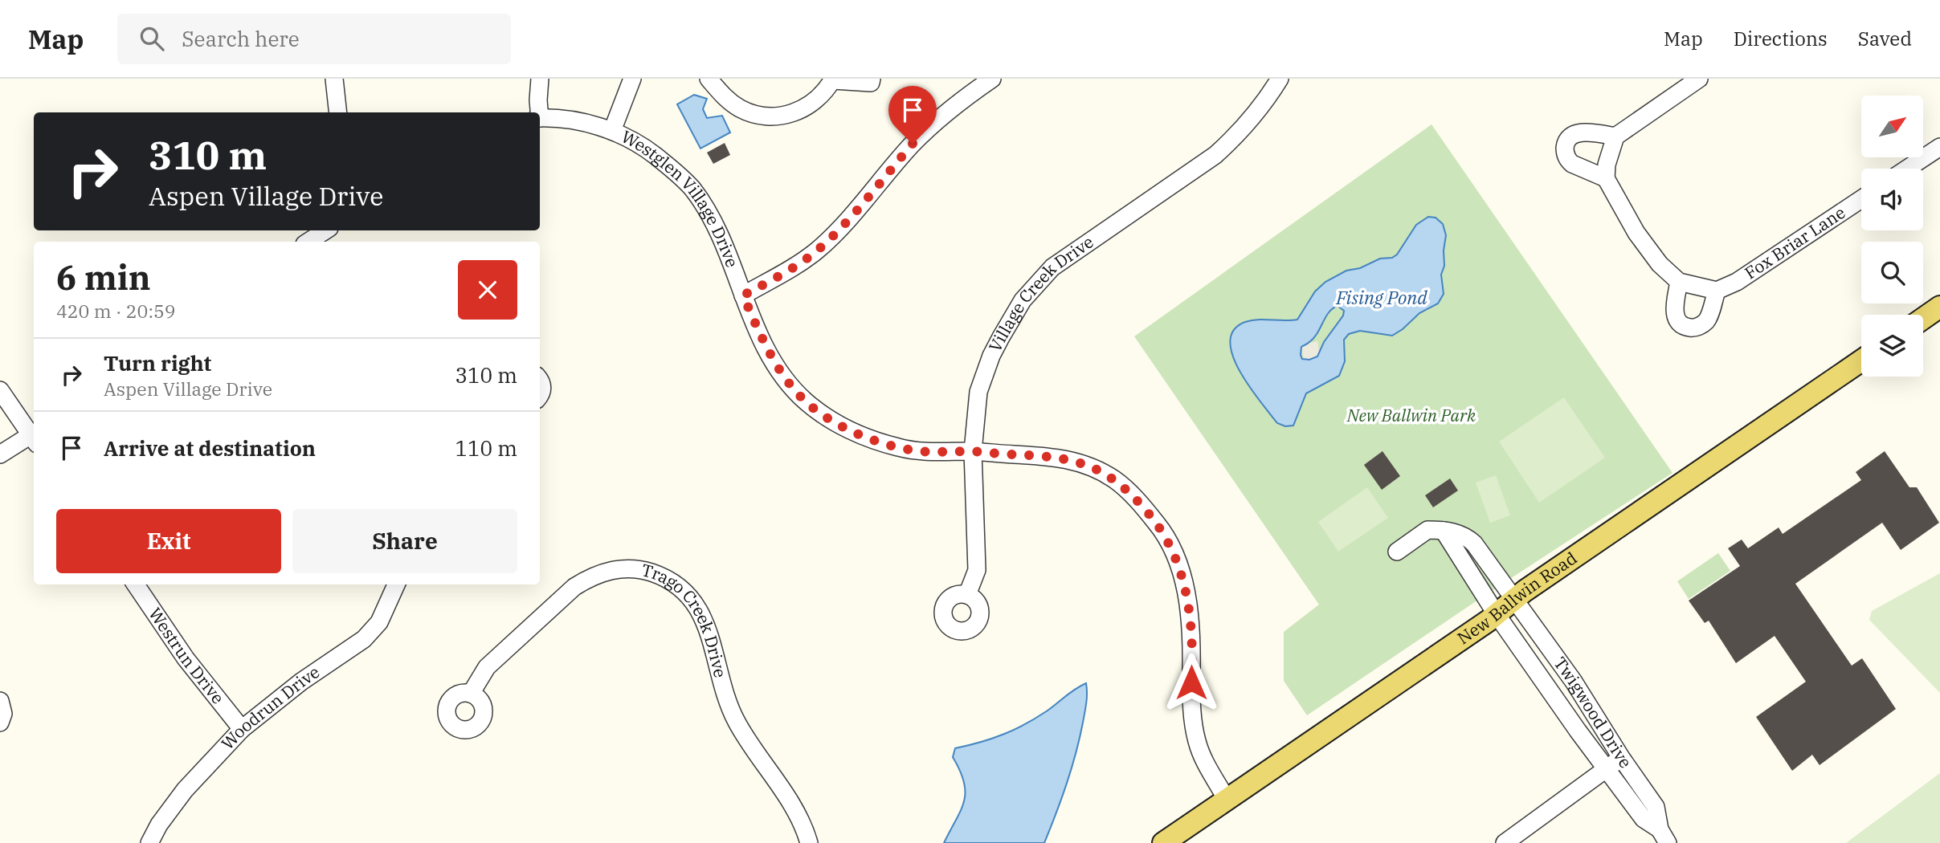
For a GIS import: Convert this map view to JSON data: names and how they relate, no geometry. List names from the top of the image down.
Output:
{
  "streets": {
    "main road": ["New Ballwin Road"],
    "street": [
      "Westglen Village Drive",
      "Fox Briar Lane",
      "Village Creek Drive",
      "Trago Creek Drive",
      "Westrun Drive",
      "Woodrun Drive",
      "Twigwood Drive"
    ]
  },
  "crossings": [
    ["Westglen Village Drive", "Village Creek Drive"],
    ["Westglen Village Drive", "New Ballwin Road"],
    ["New Ballwin Road", "Twigwood Drive"],
    ["Westrun Drive", "Woodrun Drive"]
  ],
  "water": ["Fising Pond"],
  "parks": ["New Ballwin Park"],
  "north": "top right",
  "page": {
    "header": "Map",
    "search": "Search here",
    "nav": ["Map", "Directions", "Saved"],
    "turn": ["310 m", "Aspen Village Drive"],
    "heading": ["6 min", "420 m · 20:59"],
    "list": [
      {
        "name": "Turn right",
        "note": "Aspen Village Drive",
        "value": "310 m"
      },
      {
        "name": "Arrive at destination",
        "value": "110 m"
      }
    ],
    "buttons": ["Exit", "Share"]
  }
}
